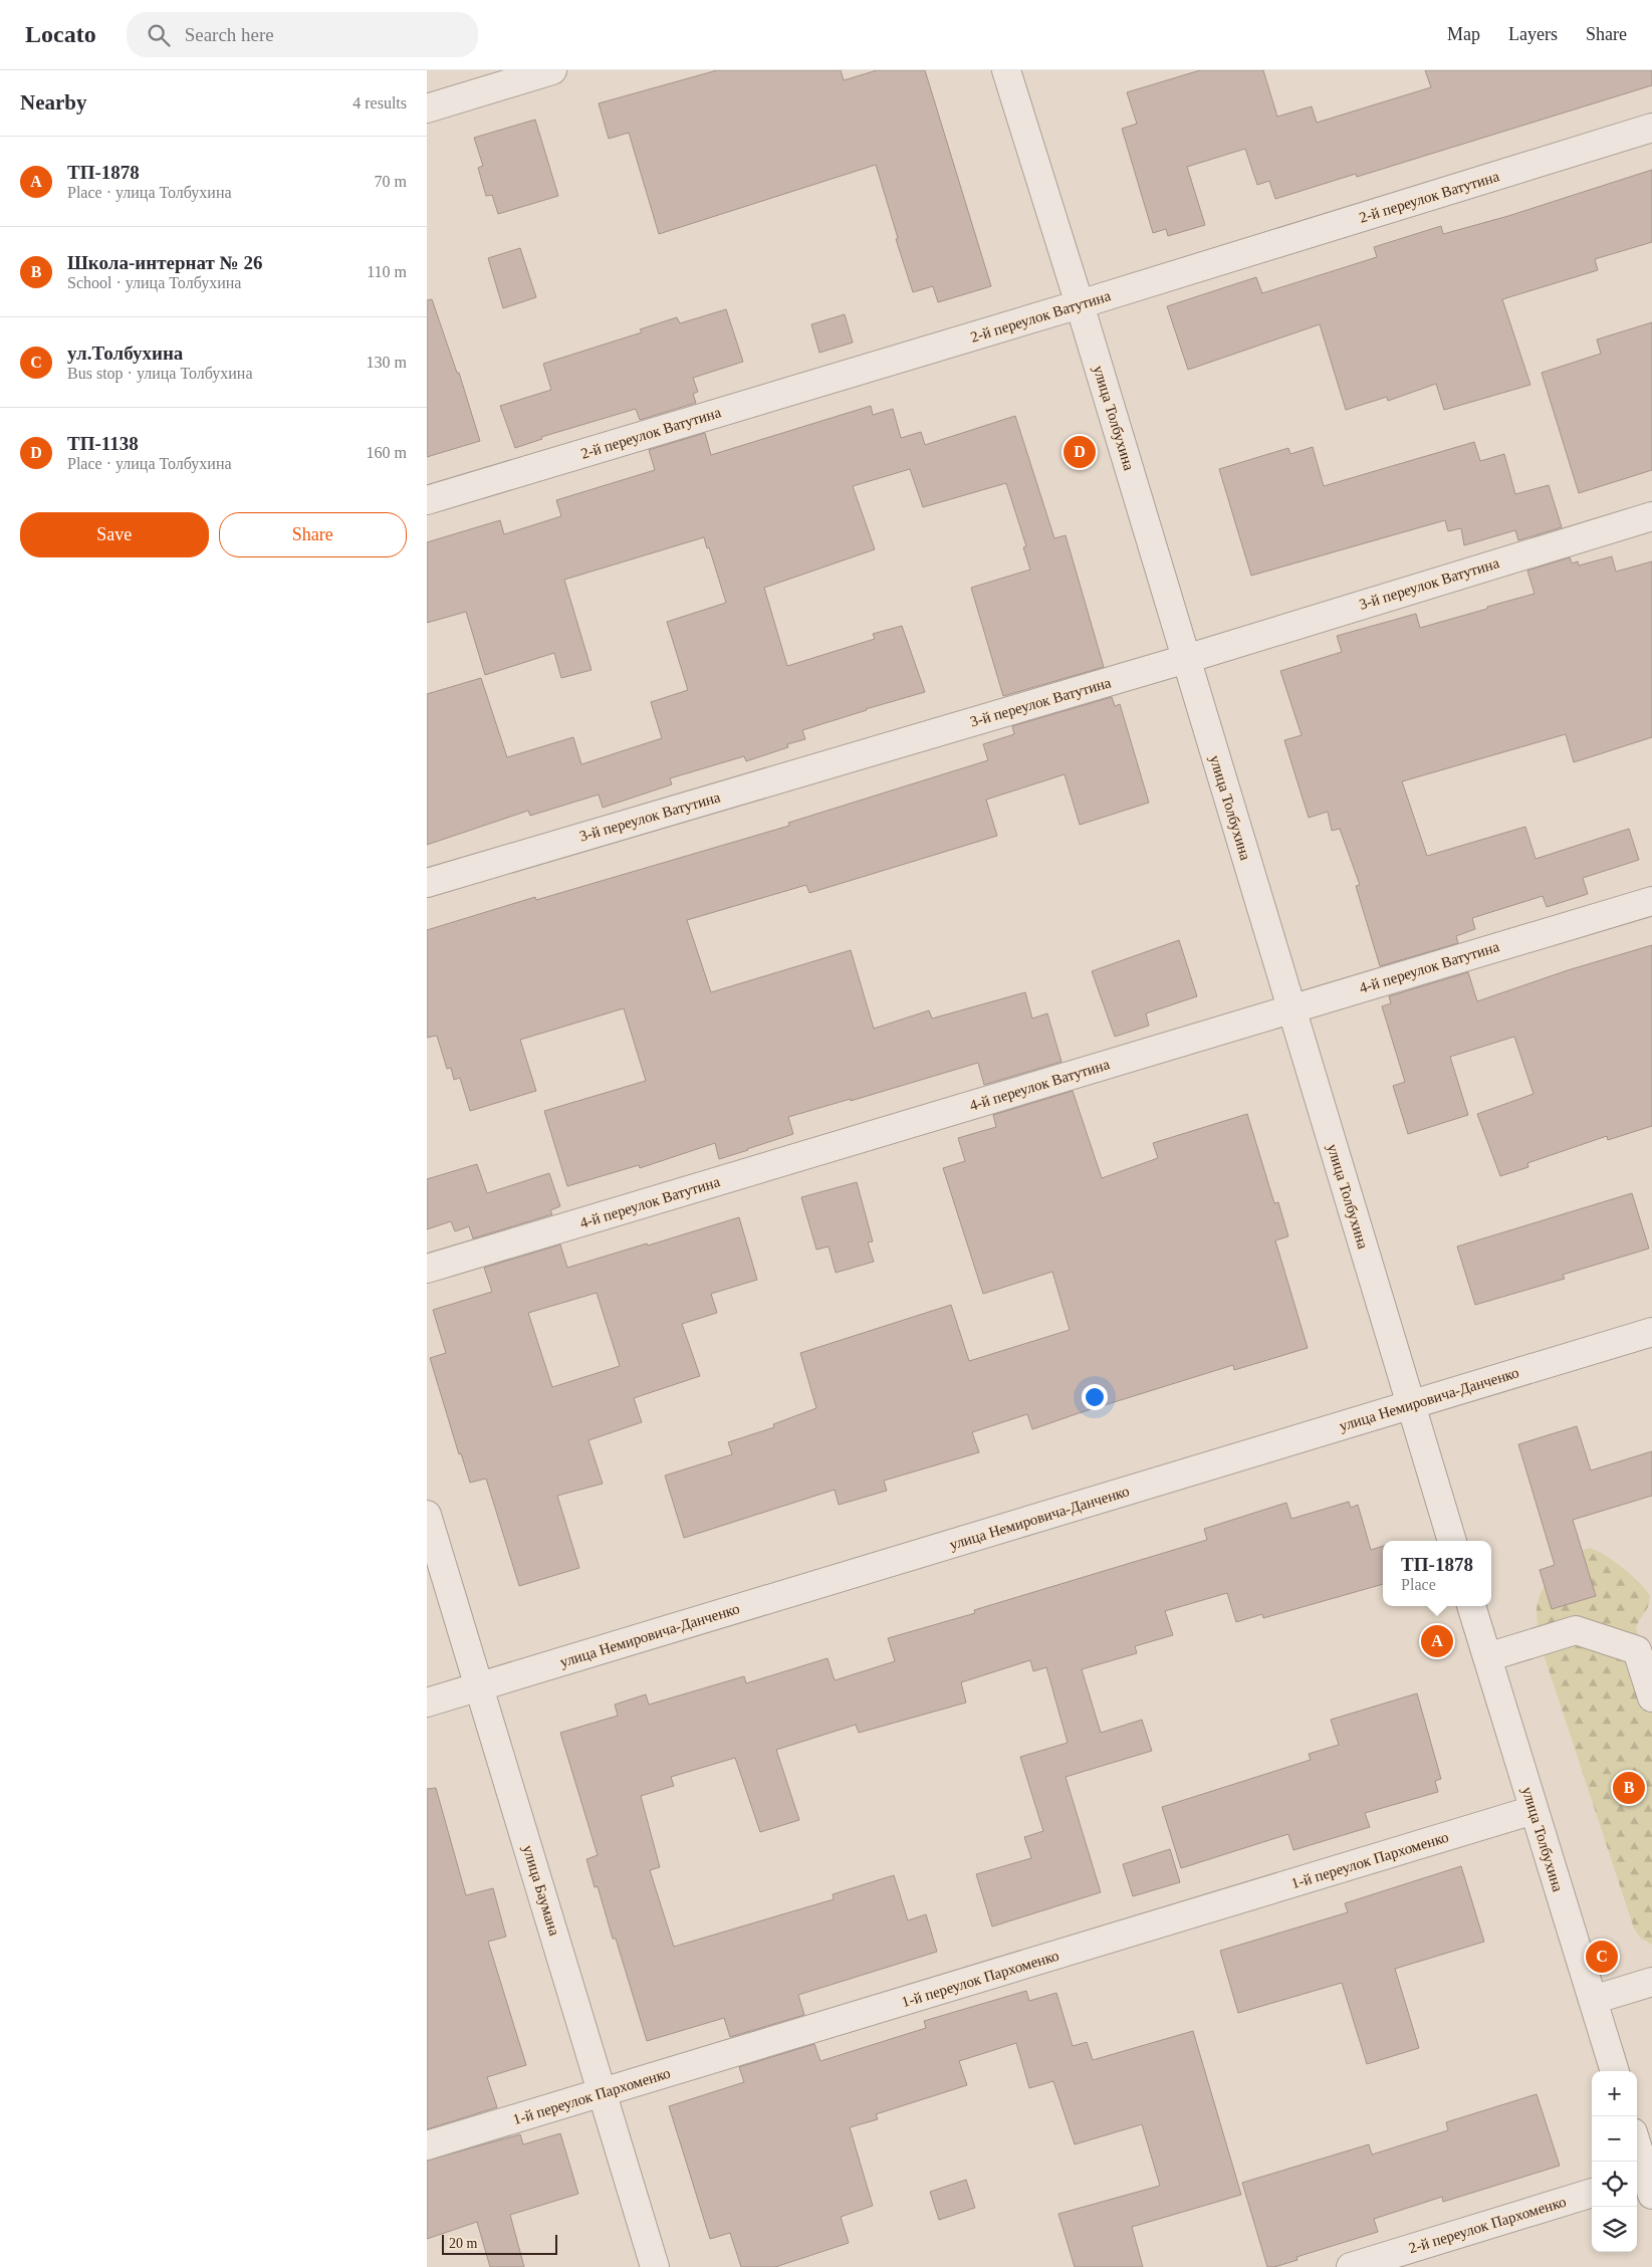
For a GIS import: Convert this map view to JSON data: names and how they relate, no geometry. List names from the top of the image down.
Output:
{
  "streets": {
    "street": [
      "2-й переулок Ватутина",
      "улица Толбухина",
      "3-й переулок Ватутина",
      "4-й переулок Ватутина",
      "улица Немировича-Данченко",
      "1-й переулок Пархоменко",
      "улица Баумана",
      "2-й переулок Пархоменко"
    ]
  },
  "crossings": [
    ["2-й переулок Ватутина", "улица Толбухина"],
    ["улица Толбухина", "3-й переулок Ватутина"],
    ["улица Толбухина", "4-й переулок Ватутина"],
    ["улица Толбухина", "улица Немировича-Данченко"],
    ["улица Толбухина", "1-й переулок Пархоменко"],
    ["улица Немировича-Данченко", "улица Баумана"],
    ["1-й переулок Пархоменко", "улица Баумана"]
  ],
  "scale_bar": "20 m",
  "page": {
    "header": "Locato",
    "search": "Search here",
    "nav": ["Map", "Layers", "Share"],
    "heading": ["Nearby", "4 results"],
    "list": [
      {
        "mark": "A",
        "name": "ТП-1878",
        "note": "Place · улица Толбухина",
        "value": "70 m"
      },
      {
        "mark": "B",
        "name": "Школа-интернат № 26",
        "note": "School · улица Толбухина",
        "value": "110 m"
      },
      {
        "mark": "C",
        "name": "ул.Толбухина",
        "note": "Bus stop · улица Толбухина",
        "value": "130 m"
      },
      {
        "mark": "D",
        "name": "ТП-1138",
        "note": "Place · улица Толбухина",
        "value": "160 m"
      }
    ],
    "pins": [
      "D",
      "A",
      "B",
      "C"
    ],
    "buttons": ["Save", "Share"],
    "popup": ["ТП-1878", "Place"],
    "map_buttons": ["+", "−"],
    "scale": "20 m"
  }
}
